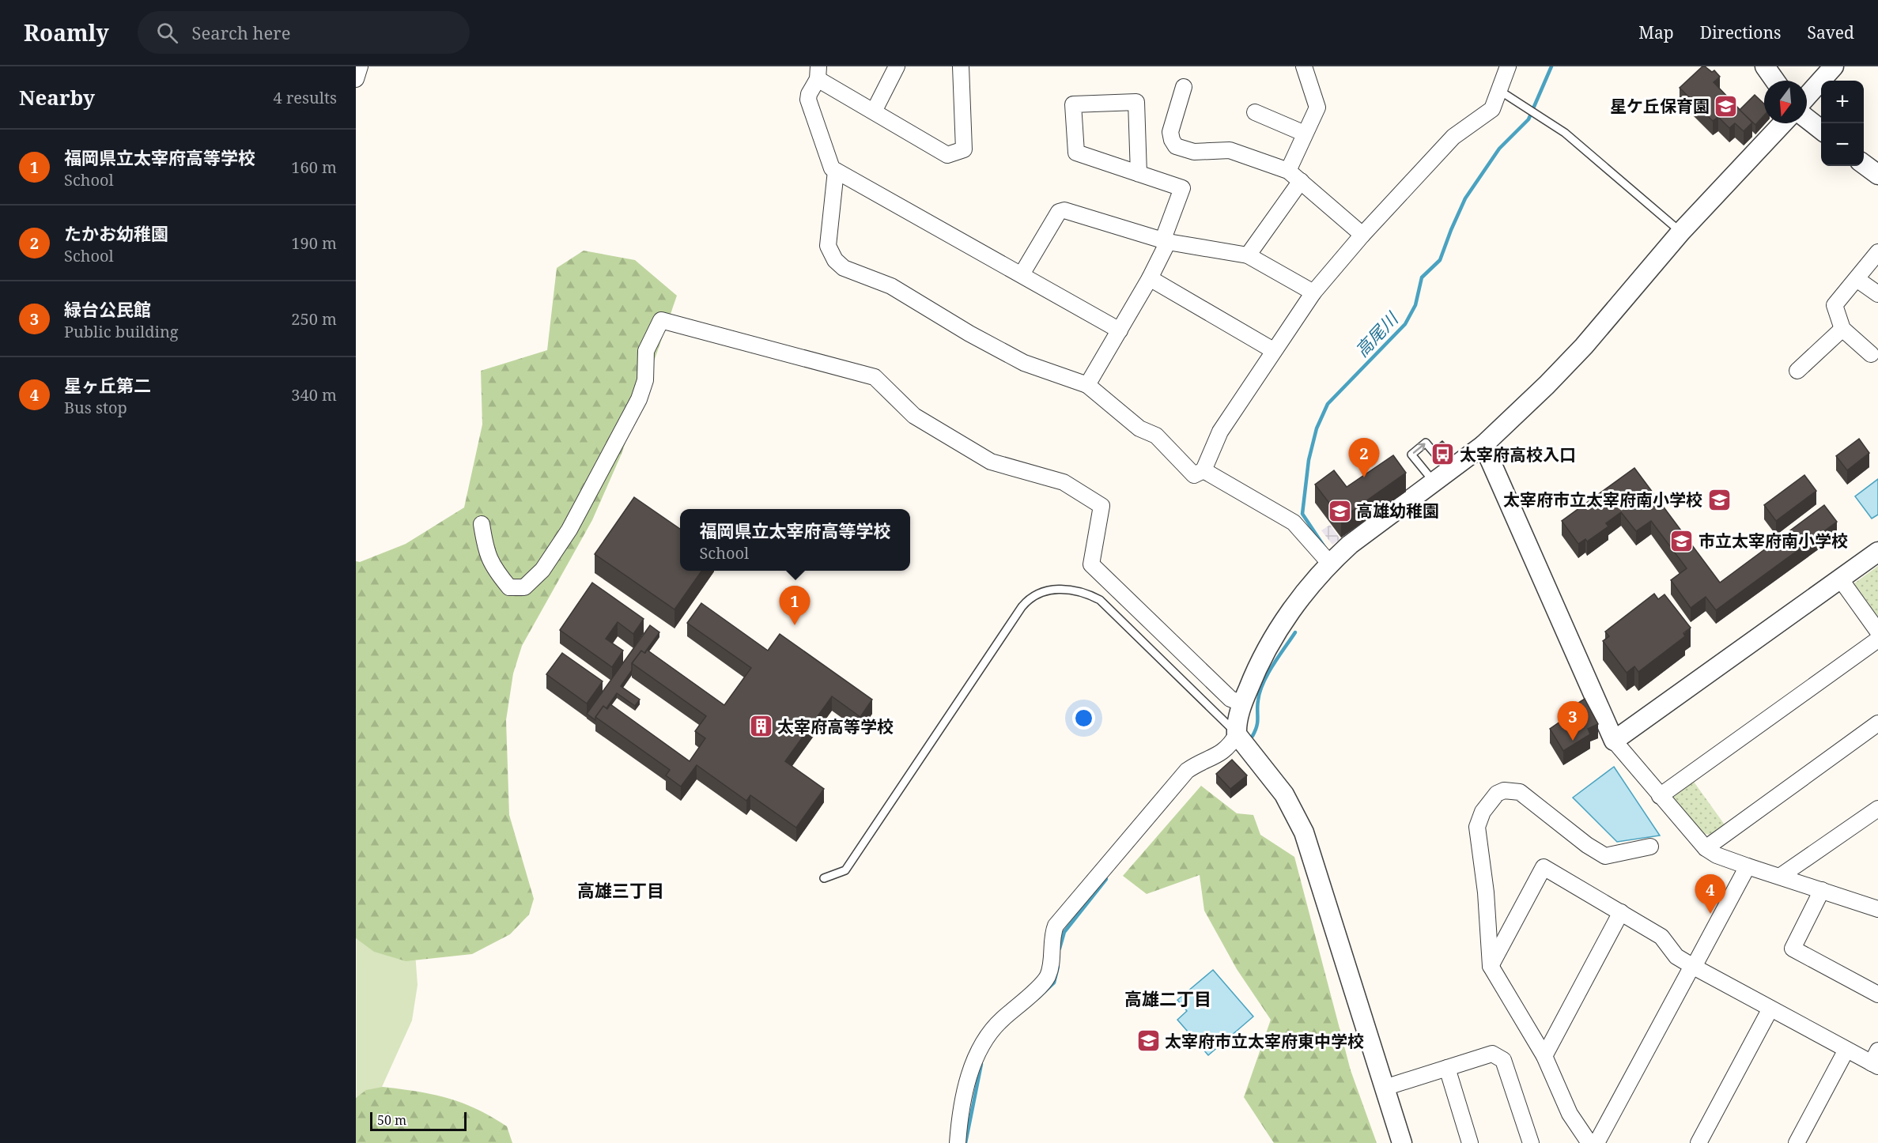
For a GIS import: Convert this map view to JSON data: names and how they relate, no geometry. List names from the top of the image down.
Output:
{
  "districts": ["高雄三丁目", "高雄二丁目"],
  "water": ["高尾川"],
  "places": {
    "school or university": [
      "星ケ丘保育園",
      "太宰府市立太宰府南小学校",
      "高雄幼稚園",
      "市立太宰府南小学校",
      "太宰府市立太宰府東中学校"
    ],
    "bus stop": ["太宰府高校入口"],
    "building": ["太宰府高等学校"]
  },
  "scale_bar": "50 m",
  "north": "bottom",
  "page": {
    "header": "Roamly",
    "search": "Search here",
    "nav": ["Map", "Directions", "Saved"],
    "heading": ["Nearby", "4 results"],
    "map_buttons": ["+", "−"],
    "list": [
      {
        "mark": "1",
        "name": "福岡県立太宰府高等学校",
        "note": "School",
        "value": "160 m"
      },
      {
        "mark": "2",
        "name": "たかお幼稚園",
        "note": "School",
        "value": "190 m"
      },
      {
        "mark": "3",
        "name": "緑台公民館",
        "note": "Public building",
        "value": "250 m"
      },
      {
        "mark": "4",
        "name": "星ヶ丘第二",
        "note": "Bus stop",
        "value": "340 m"
      }
    ],
    "pins": [
      "2",
      "1",
      "3",
      "4"
    ],
    "popup": ["福岡県立太宰府高等学校", "School"],
    "scale": "50 m"
  }
}
